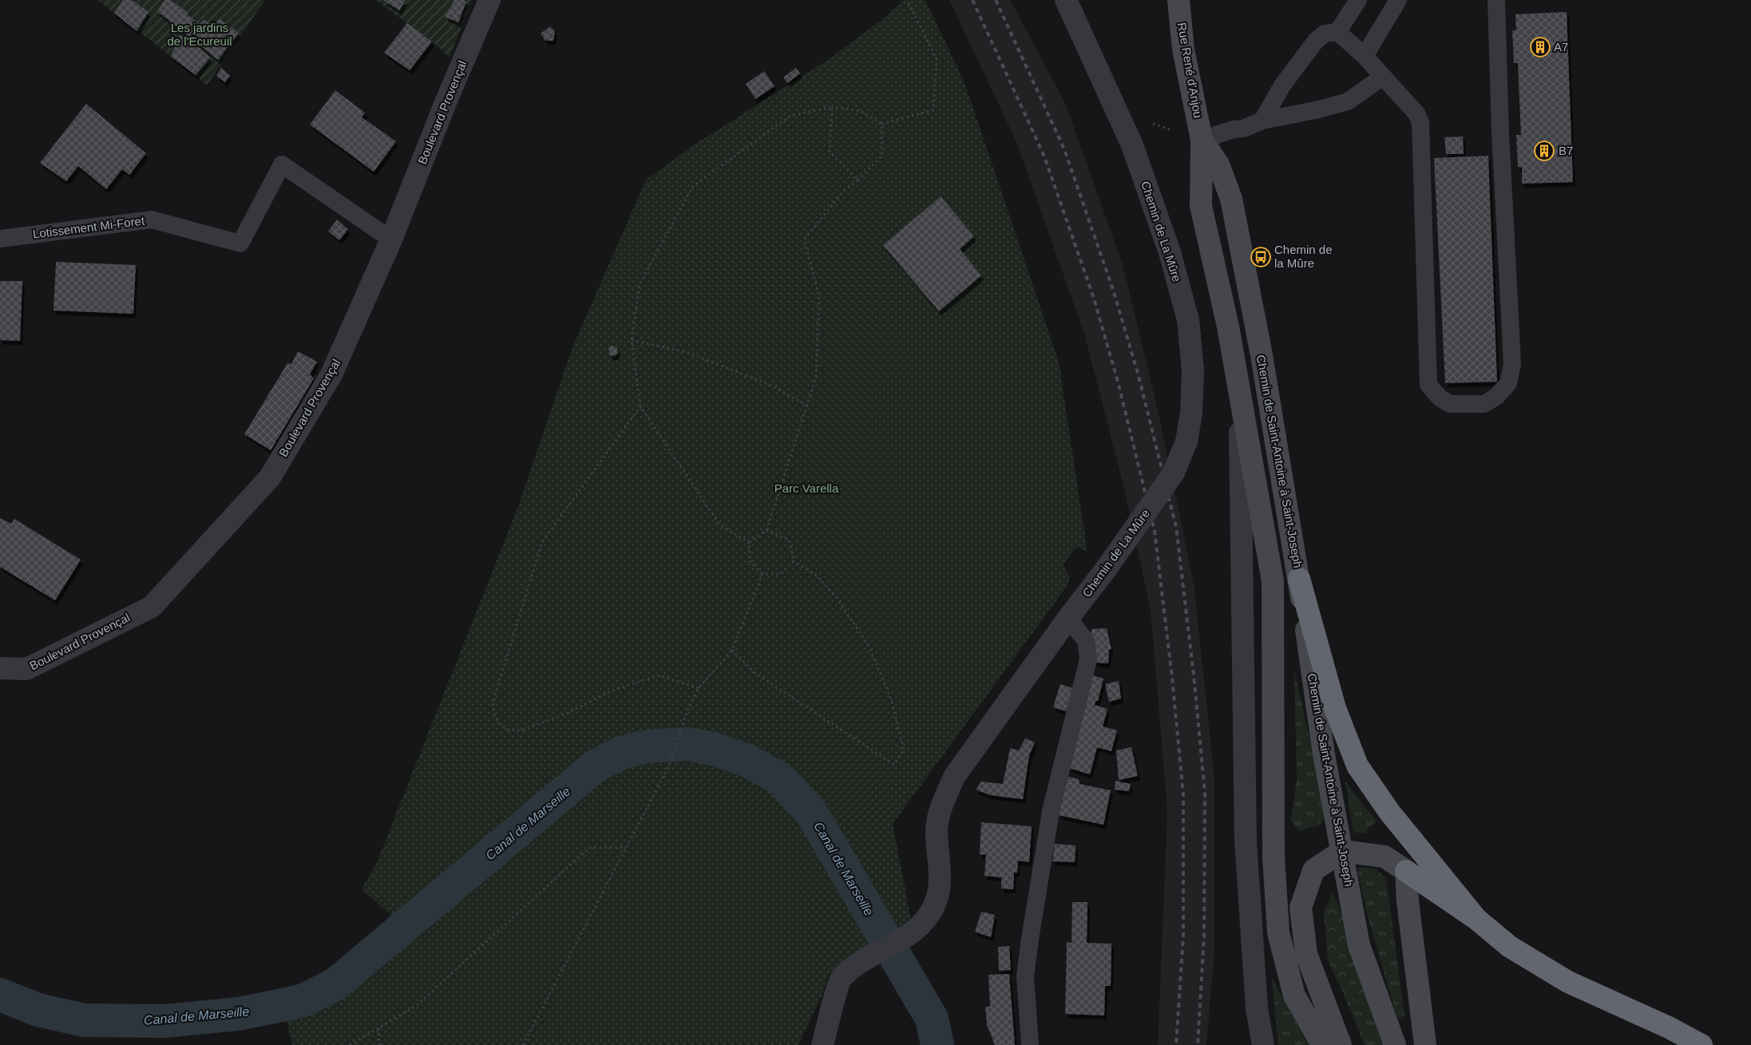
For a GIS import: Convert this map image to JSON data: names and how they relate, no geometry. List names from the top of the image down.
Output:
{
  "streets": {
    "main road": ["Rue René d'Anjou", "Chemin de Saint-Antoine à Saint-Joseph"],
    "street": ["Boulevard Provençal", "Chemin de La Mûre"],
    "lane": ["Lotissement Mi-Foret"]
  },
  "crossings": [
    ["Rue René d'Anjou", "Chemin de Saint-Antoine à Saint-Joseph"],
    ["Boulevard Provençal", "Lotissement Mi-Foret"]
  ],
  "water": ["Canal de Marseille"],
  "parks": ["Les jardins de l'Ecureuil", "Parc Varella"],
  "places": {
    "building": ["A7", "B7"],
    "bus stop": ["Chemin de la Mûre"]
  }
}
